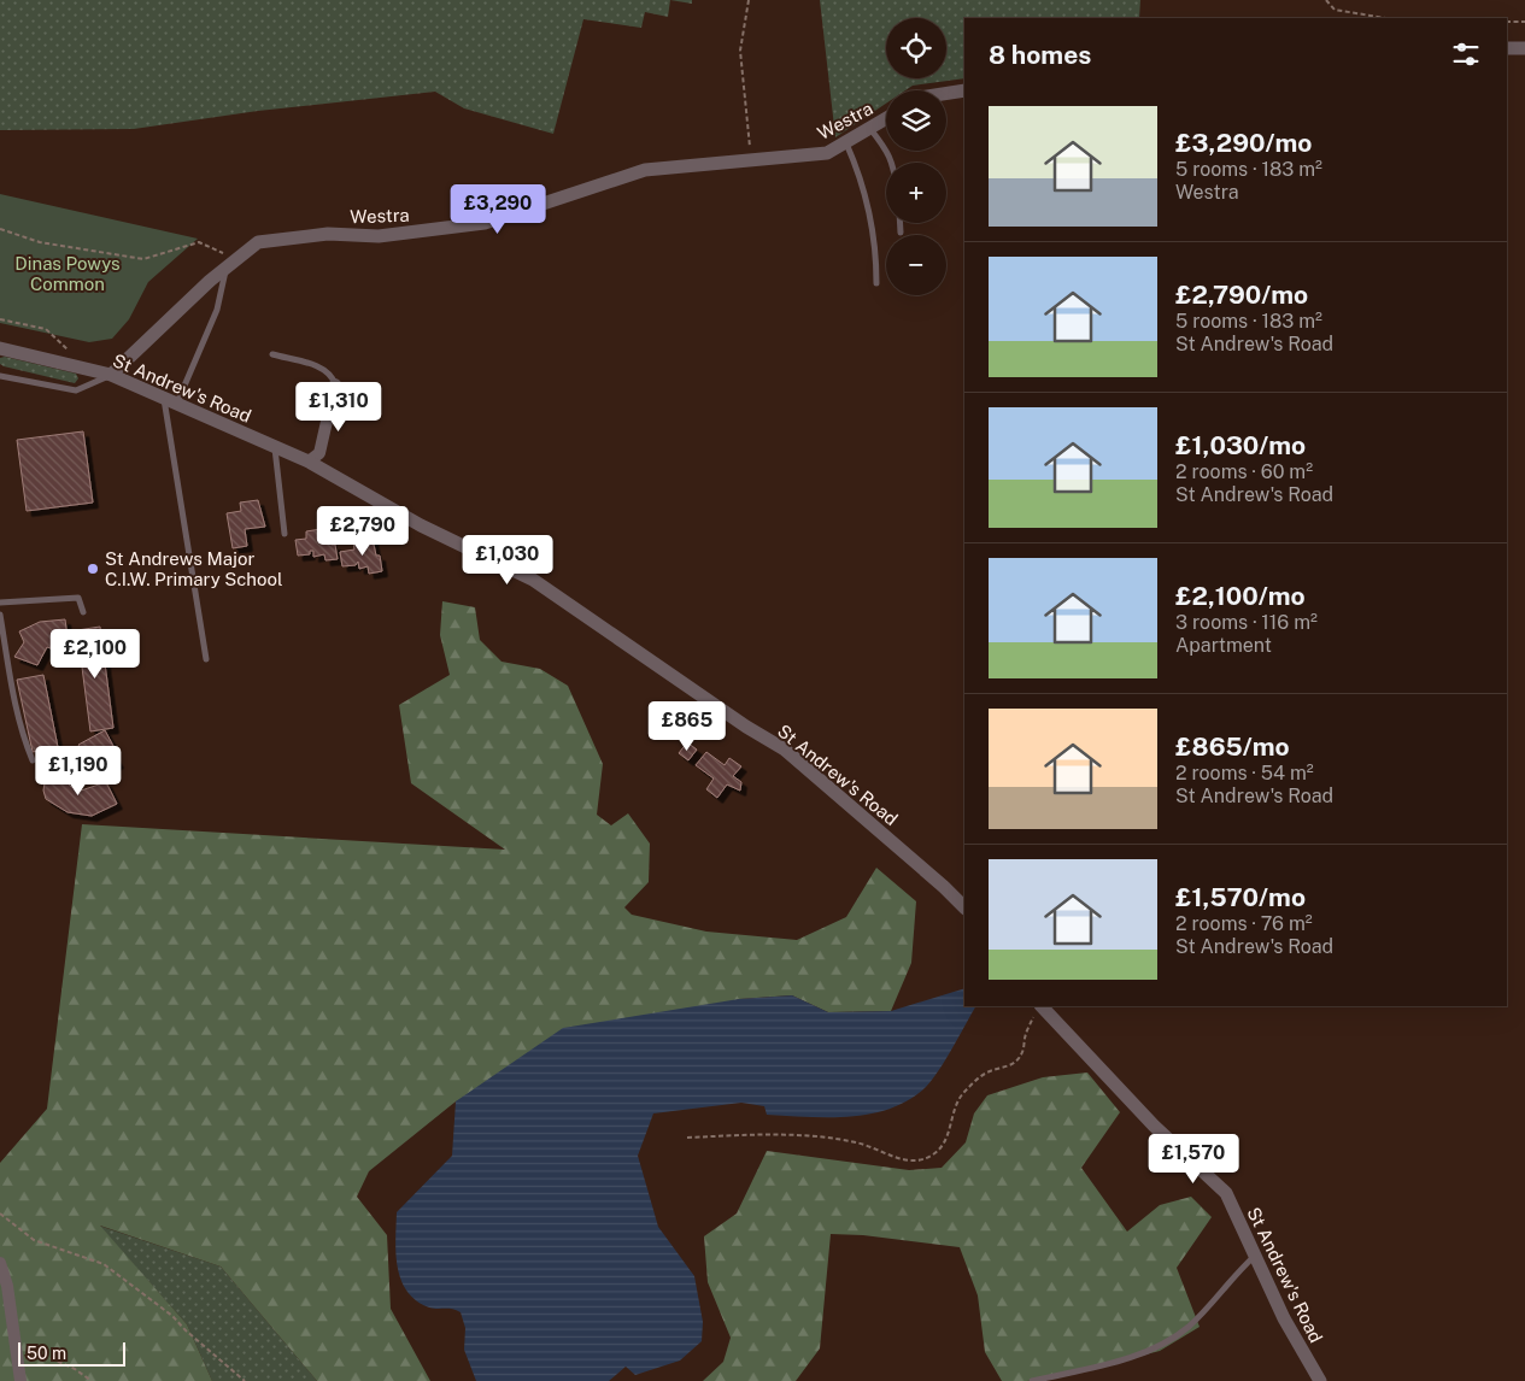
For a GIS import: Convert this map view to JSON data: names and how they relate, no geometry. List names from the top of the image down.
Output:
{
  "streets": {
    "street": ["Westra", "St Andrew's Road"]
  },
  "crossings": [
    ["Westra", "St Andrew's Road"]
  ],
  "parks": ["Dinas Powys Common"],
  "places": ["St Andrews Major C.I.W. Primary School"],
  "scale_bar": "50 m",
  "page": {
    "map_buttons": ["+", "−"],
    "heading": "8 homes",
    "list": [
      {
        "name": "£3,290/mo",
        "note": "5 rooms · 183 m² · Westra"
      },
      {
        "name": "£2,790/mo",
        "note": "5 rooms · 183 m² · St Andrew's Road"
      },
      {
        "name": "£1,030/mo",
        "note": "2 rooms · 60 m² · St Andrew's Road"
      },
      {
        "name": "£2,100/mo",
        "note": "3 rooms · 116 m² · Apartment"
      },
      {
        "name": "£865/mo",
        "note": "2 rooms · 54 m² · St Andrew's Road"
      },
      {
        "name": "£1,570/mo",
        "note": "2 rooms · 76 m² · St Andrew's Road"
      }
    ],
    "price": [
      "£3,290",
      "£1,310",
      "£2,790",
      "£1,030",
      "£2,100",
      "£865",
      "£1,190",
      "£1,570"
    ],
    "scale": "50 m"
  }
}
